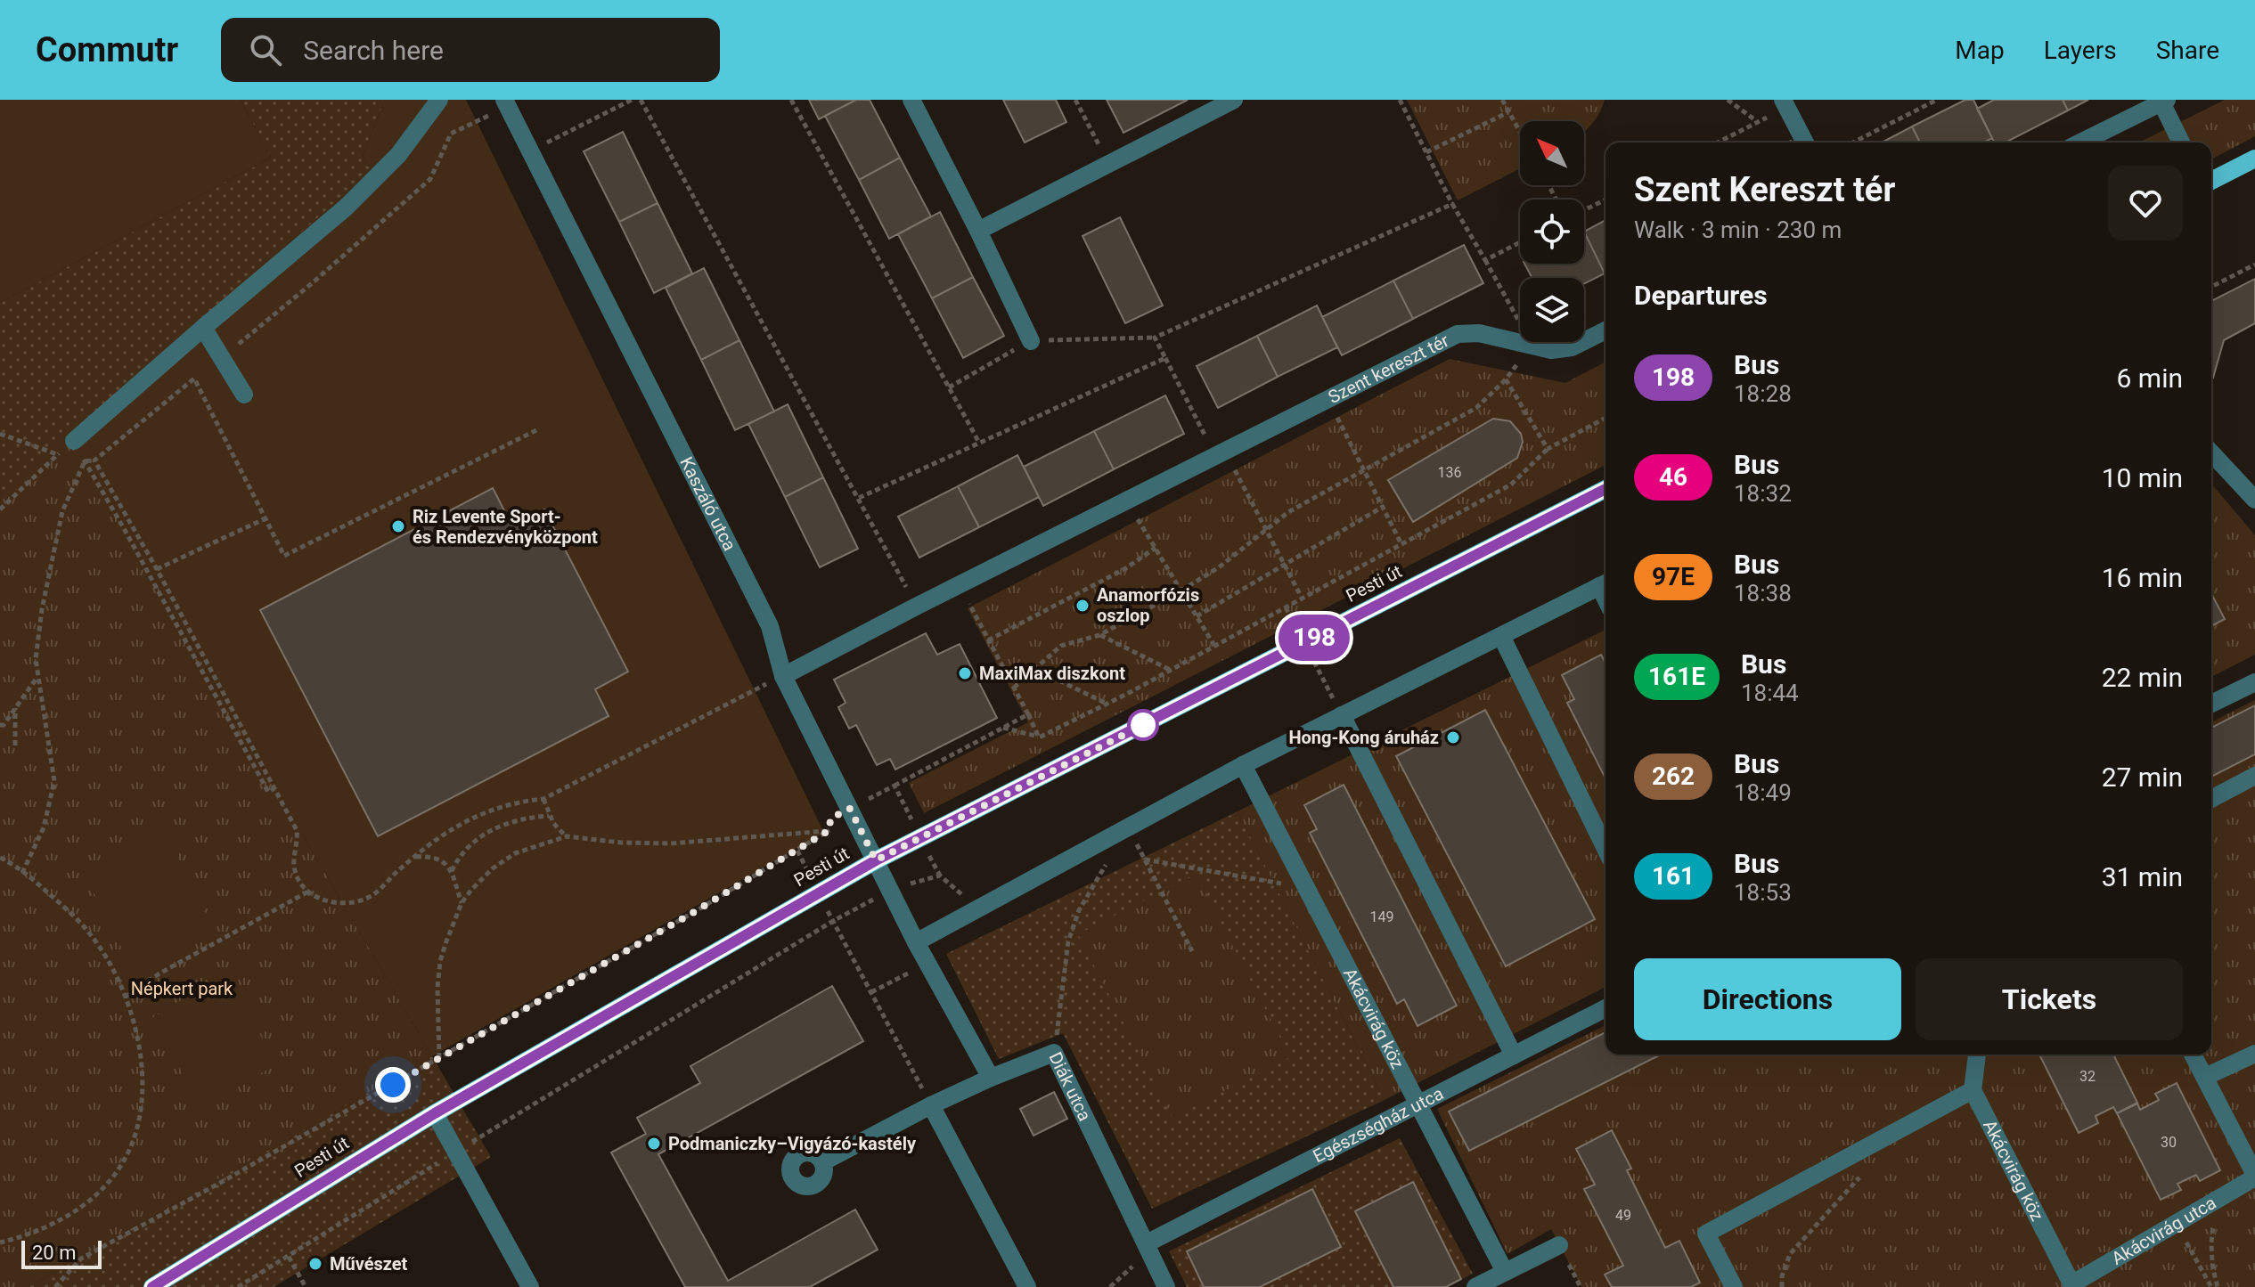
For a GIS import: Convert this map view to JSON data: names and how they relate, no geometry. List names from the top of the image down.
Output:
{
  "streets": {
    "main road": ["Pesti út"],
    "street": [
      "Szent kereszt tér",
      "Kaszáló utca",
      "Akácvirág köz",
      "Diák utca",
      "Egészségház utca",
      "Akácvirág utca"
    ]
  },
  "crossings": [
    ["Kaszáló utca", "Pesti út"],
    ["Akácvirág köz", "Egészségház utca"],
    ["Akácvirág köz", "Akácvirág utca"],
    ["Diák utca", "Egészségház utca"]
  ],
  "parks": ["Népkert park"],
  "places": [
    "Riz Levente Sport- és Rendezvényközpont",
    "Anamorfózis oszlop",
    "MaxiMax diszkont",
    "Hong-Kong áruház",
    "Podmaniczky–Vigyázó-kastély",
    "Művészet"
  ],
  "lines": ["bus line 198"],
  "house_numbers": [
    "136",
    "149",
    "32",
    "30",
    "49"
  ],
  "scale_bar": "20 m",
  "north": "top left",
  "page": {
    "header": "Commutr",
    "search": "Search here",
    "nav": ["Map", "Layers", "Share"],
    "on_map": "198",
    "heading": [
      ["Szent Kereszt tér", "Walk · 3 min · 230 m"],
      "Departures"
    ],
    "list": [
      {
        "mark": "198",
        "name": "Bus",
        "note": "18:28",
        "value": "6 min"
      },
      {
        "mark": "46",
        "name": "Bus",
        "note": "18:32",
        "value": "10 min"
      },
      {
        "mark": "97E",
        "name": "Bus",
        "note": "18:38",
        "value": "16 min"
      },
      {
        "mark": "161E",
        "name": "Bus",
        "note": "18:44",
        "value": "22 min"
      },
      {
        "mark": "262",
        "name": "Bus",
        "note": "18:49",
        "value": "27 min"
      },
      {
        "mark": "161",
        "name": "Bus",
        "note": "18:53",
        "value": "31 min"
      }
    ],
    "buttons": ["Directions", "Tickets"],
    "scale": "20 m"
  }
}
